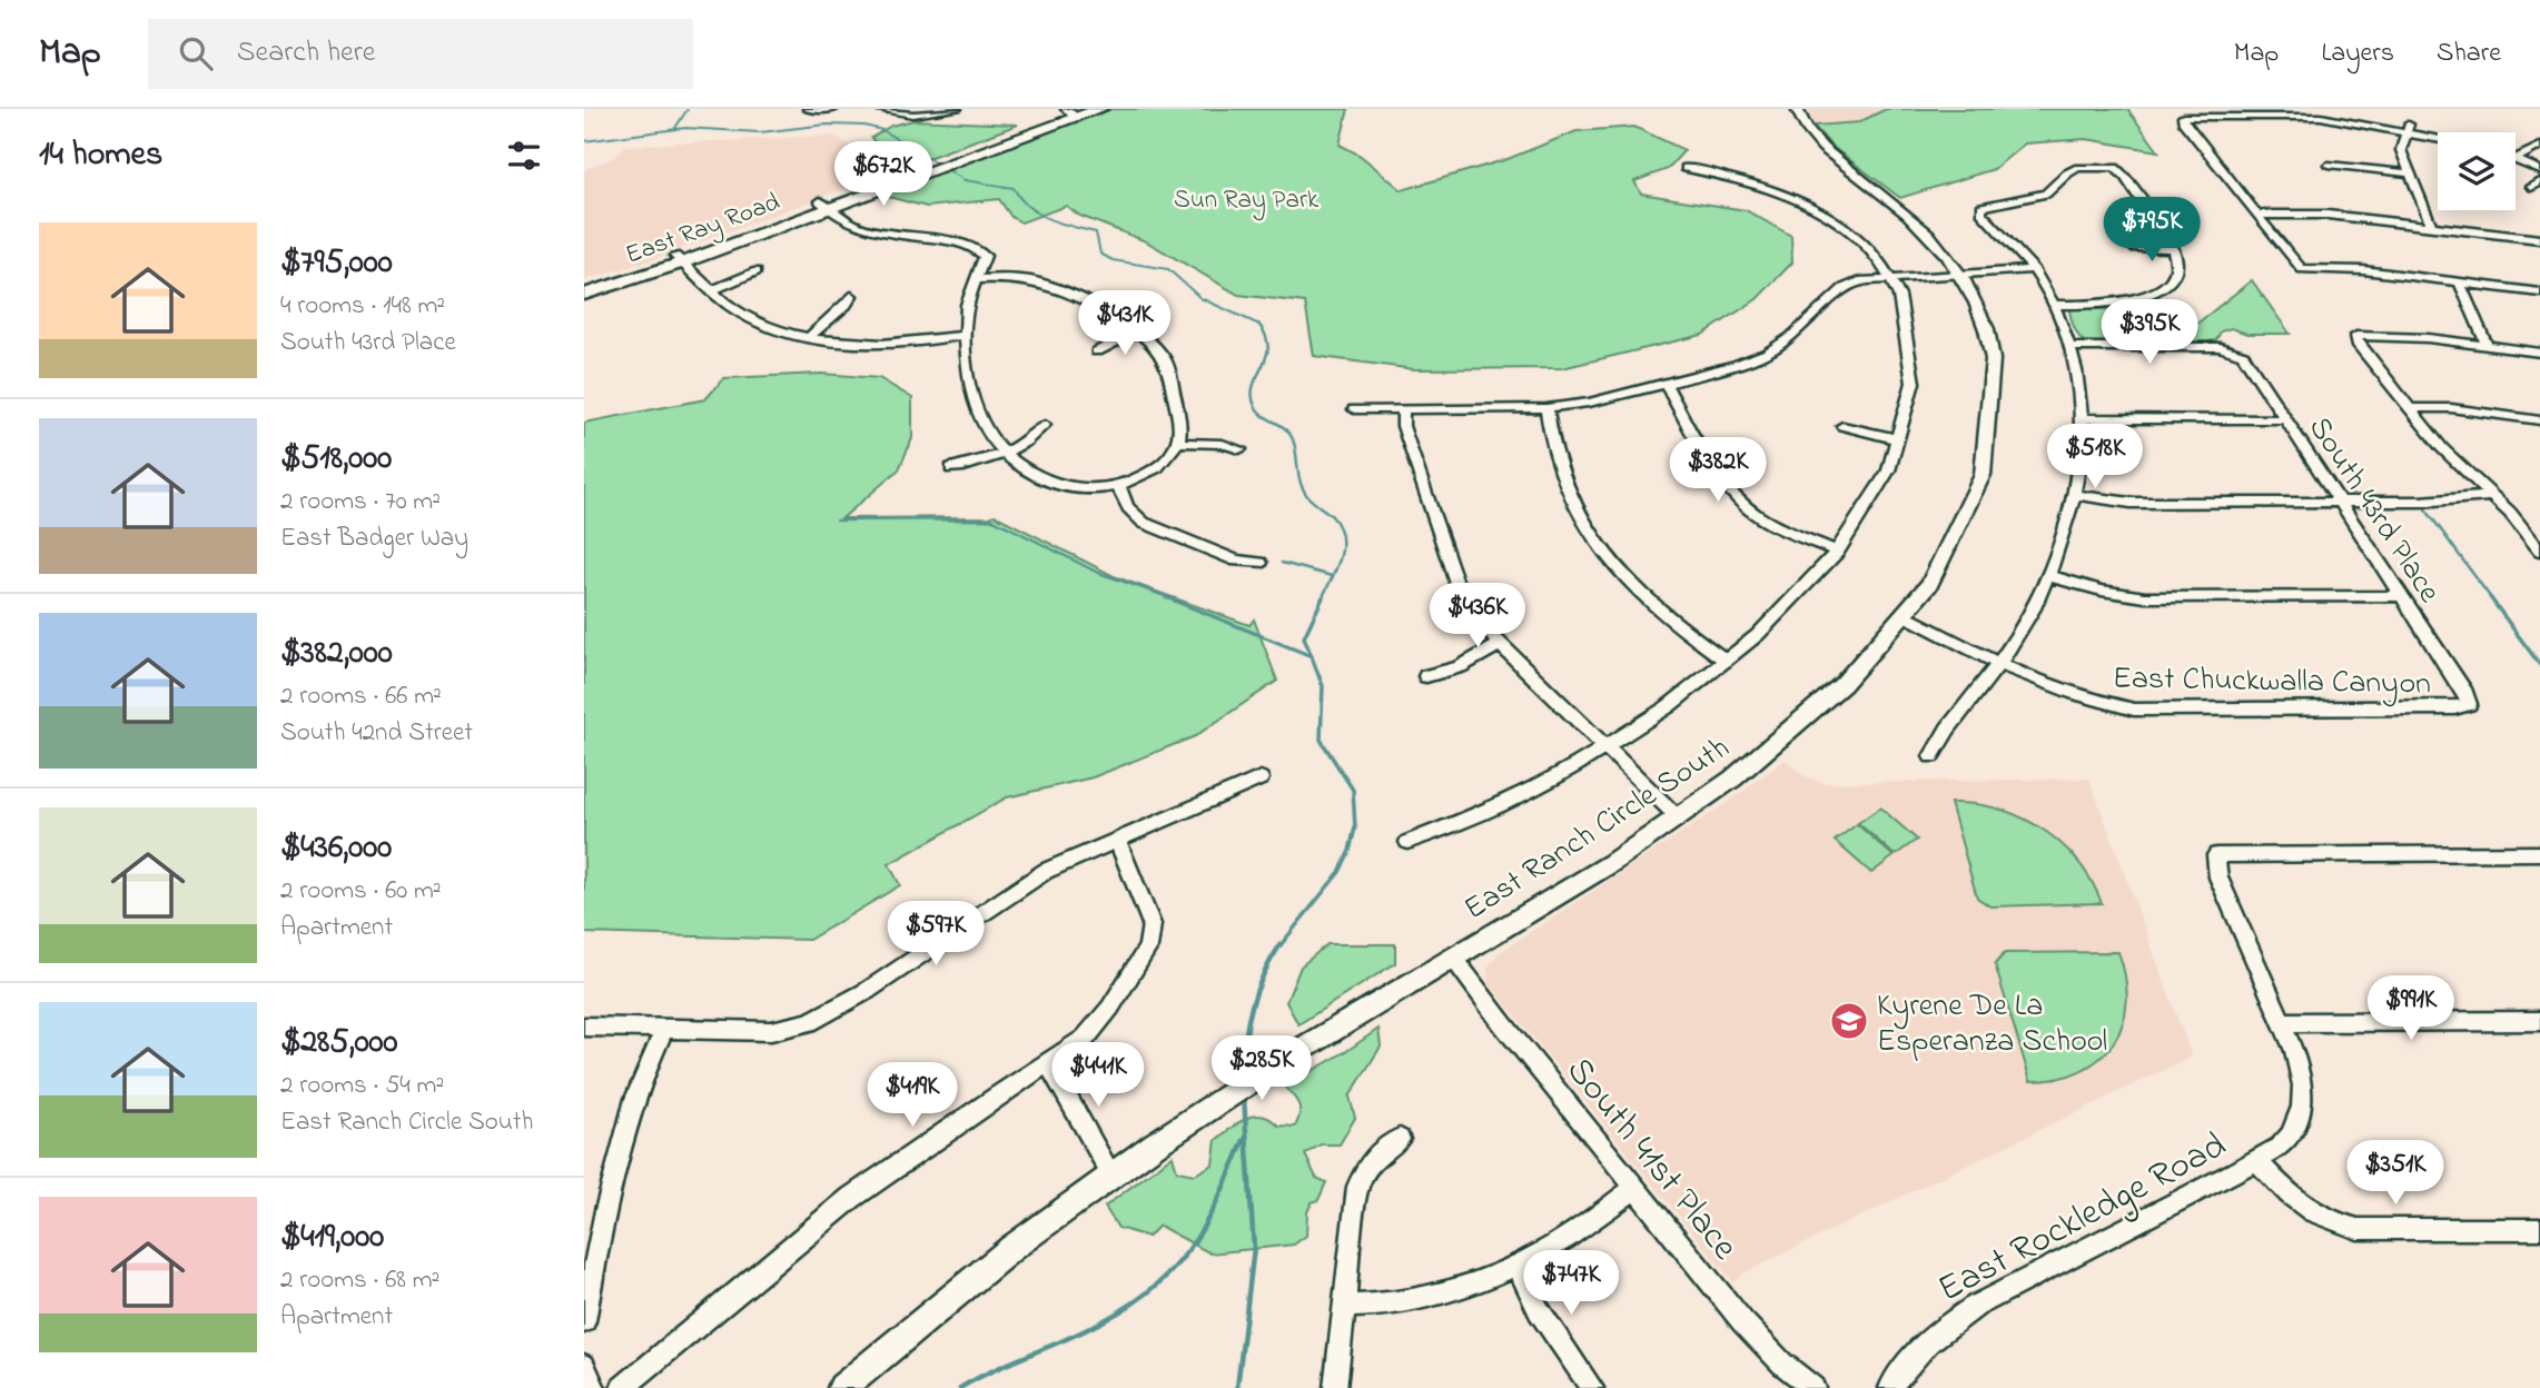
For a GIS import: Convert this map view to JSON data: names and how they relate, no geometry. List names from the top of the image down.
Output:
{
  "streets": {
    "main road": ["East Ray Road"],
    "street": [
      "South 43rd Place",
      "East Chuckwalla Canyon",
      "East Ranch Circle South",
      "South 41st Place",
      "East Rockledge Road"
    ]
  },
  "crossings": [
    ["South 43rd Place", "East Chuckwalla Canyon"],
    ["East Chuckwalla Canyon", "East Ranch Circle South"],
    ["East Ranch Circle South", "South 41st Place"]
  ],
  "parks": ["Sun Ray Park"],
  "places": {
    "school or university": ["Kyrene De La Esperanza School"]
  },
  "page": {
    "header": "Map",
    "search": "Search here",
    "nav": ["Map", "Layers", "Share"],
    "heading": "14 homes",
    "price": [
      "$672K",
      "$795K",
      "$431K",
      "$395K",
      "$518K",
      "$382K",
      "$436K",
      "$597K",
      "$991K",
      "$285K",
      "$441K",
      "$419K",
      "$351K",
      "$747K"
    ],
    "list": [
      {
        "name": "$795,000",
        "note": "4 rooms · 148 m² · South 43rd Place"
      },
      {
        "name": "$518,000",
        "note": "2 rooms · 70 m² · East Badger Way"
      },
      {
        "name": "$382,000",
        "note": "2 rooms · 66 m² · South 42nd Street"
      },
      {
        "name": "$436,000",
        "note": "2 rooms · 60 m² · Apartment"
      },
      {
        "name": "$285,000",
        "note": "2 rooms · 54 m² · East Ranch Circle South"
      },
      {
        "name": "$419,000",
        "note": "2 rooms · 68 m² · Apartment"
      }
    ]
  }
}
